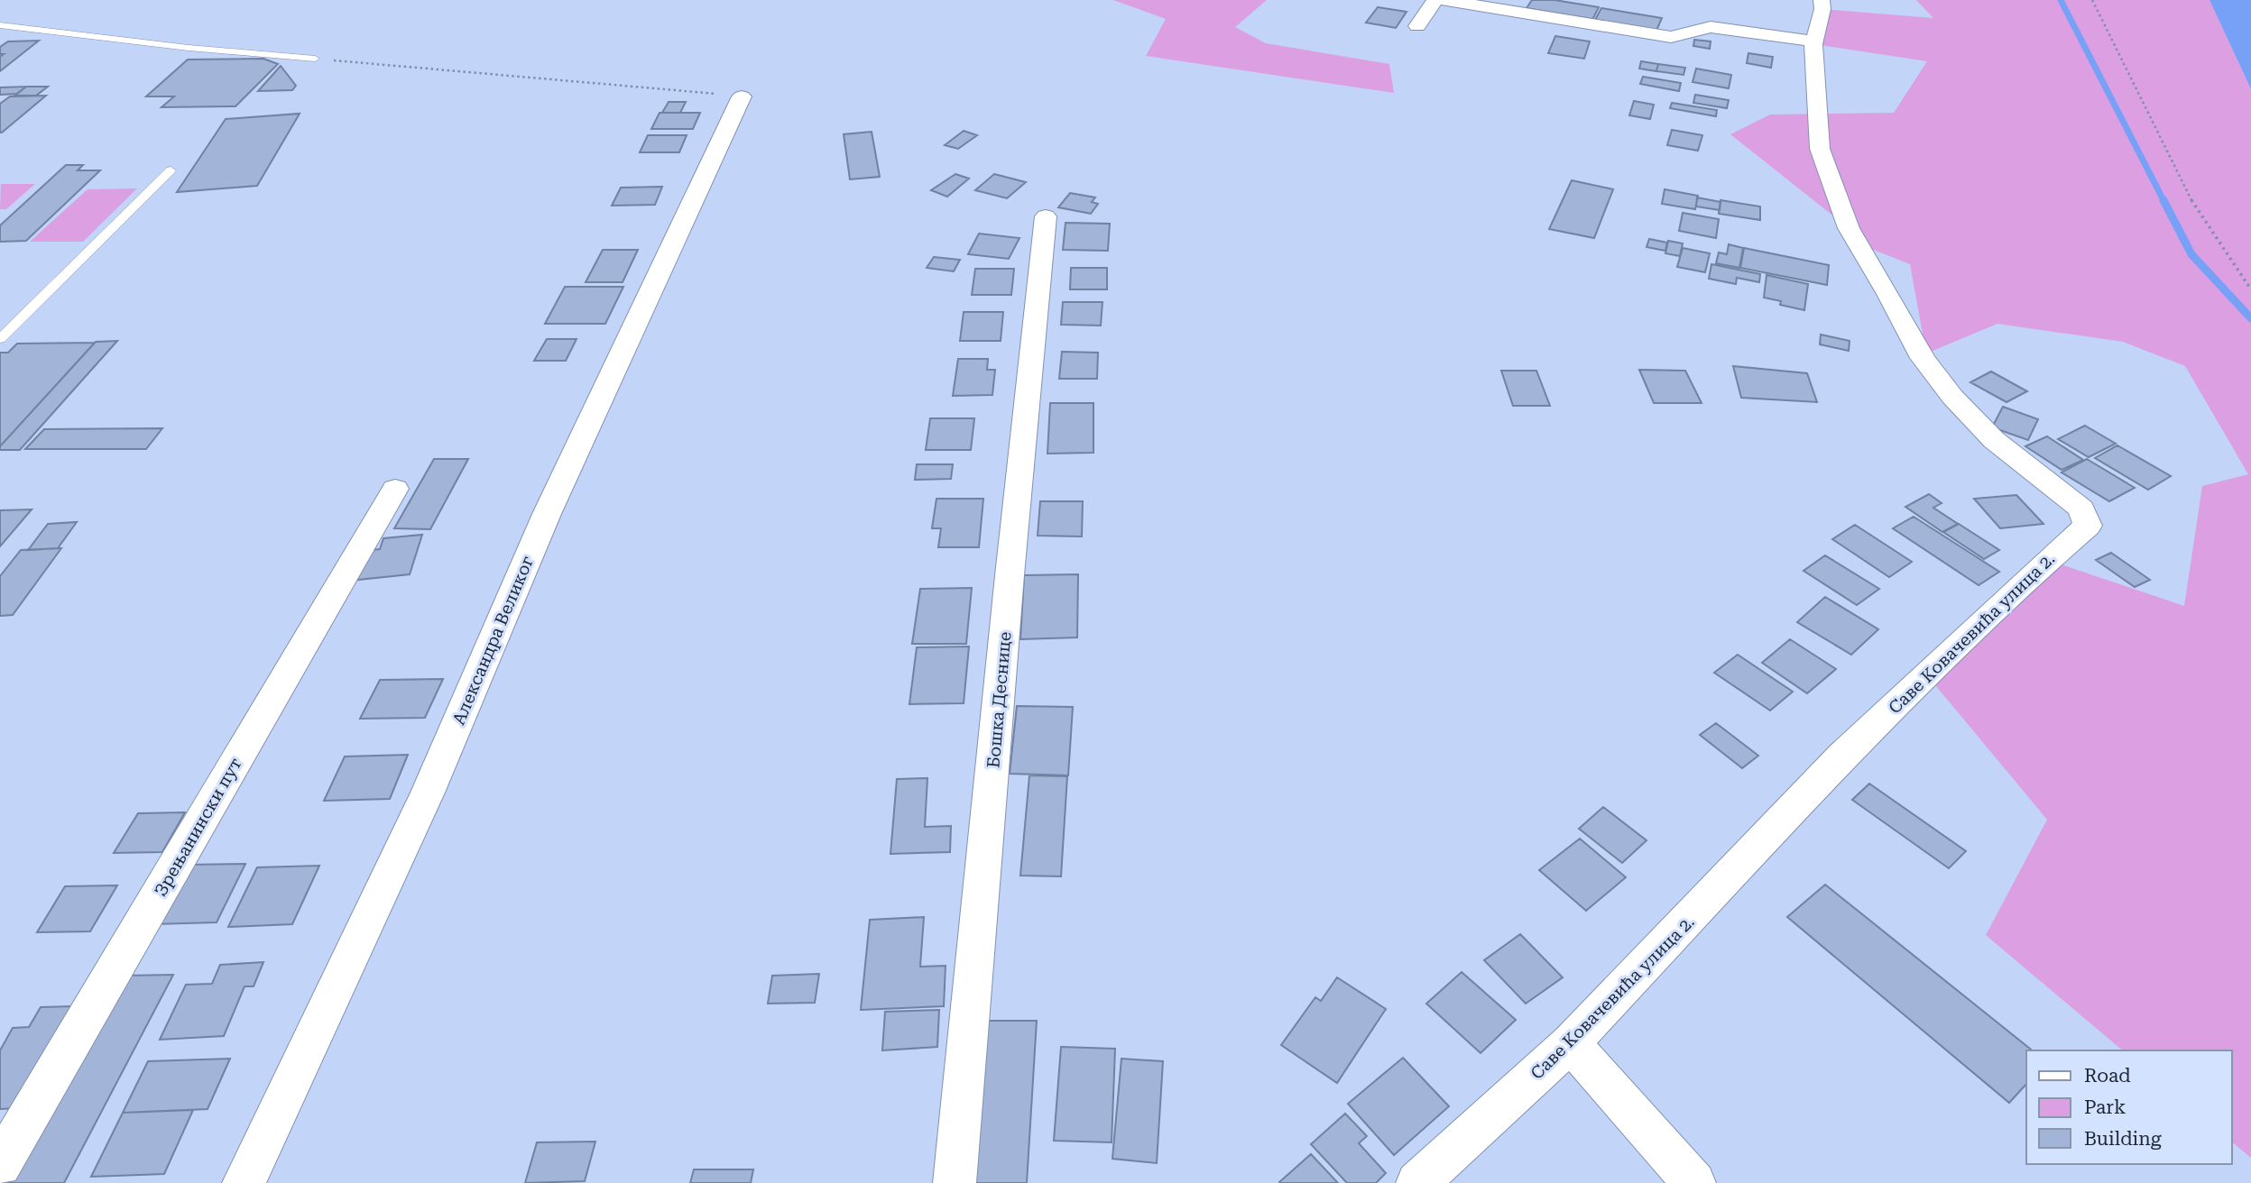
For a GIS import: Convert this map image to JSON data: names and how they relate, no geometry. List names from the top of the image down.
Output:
{
  "streets": {
    "street": [
      "Саве Ковачевића улица 2.",
      "Александра Великог",
      "Бошка Деснице",
      "Зрењанински пут"
    ]
  },
  "legend": ["Road", "Park", "Building"]
}
